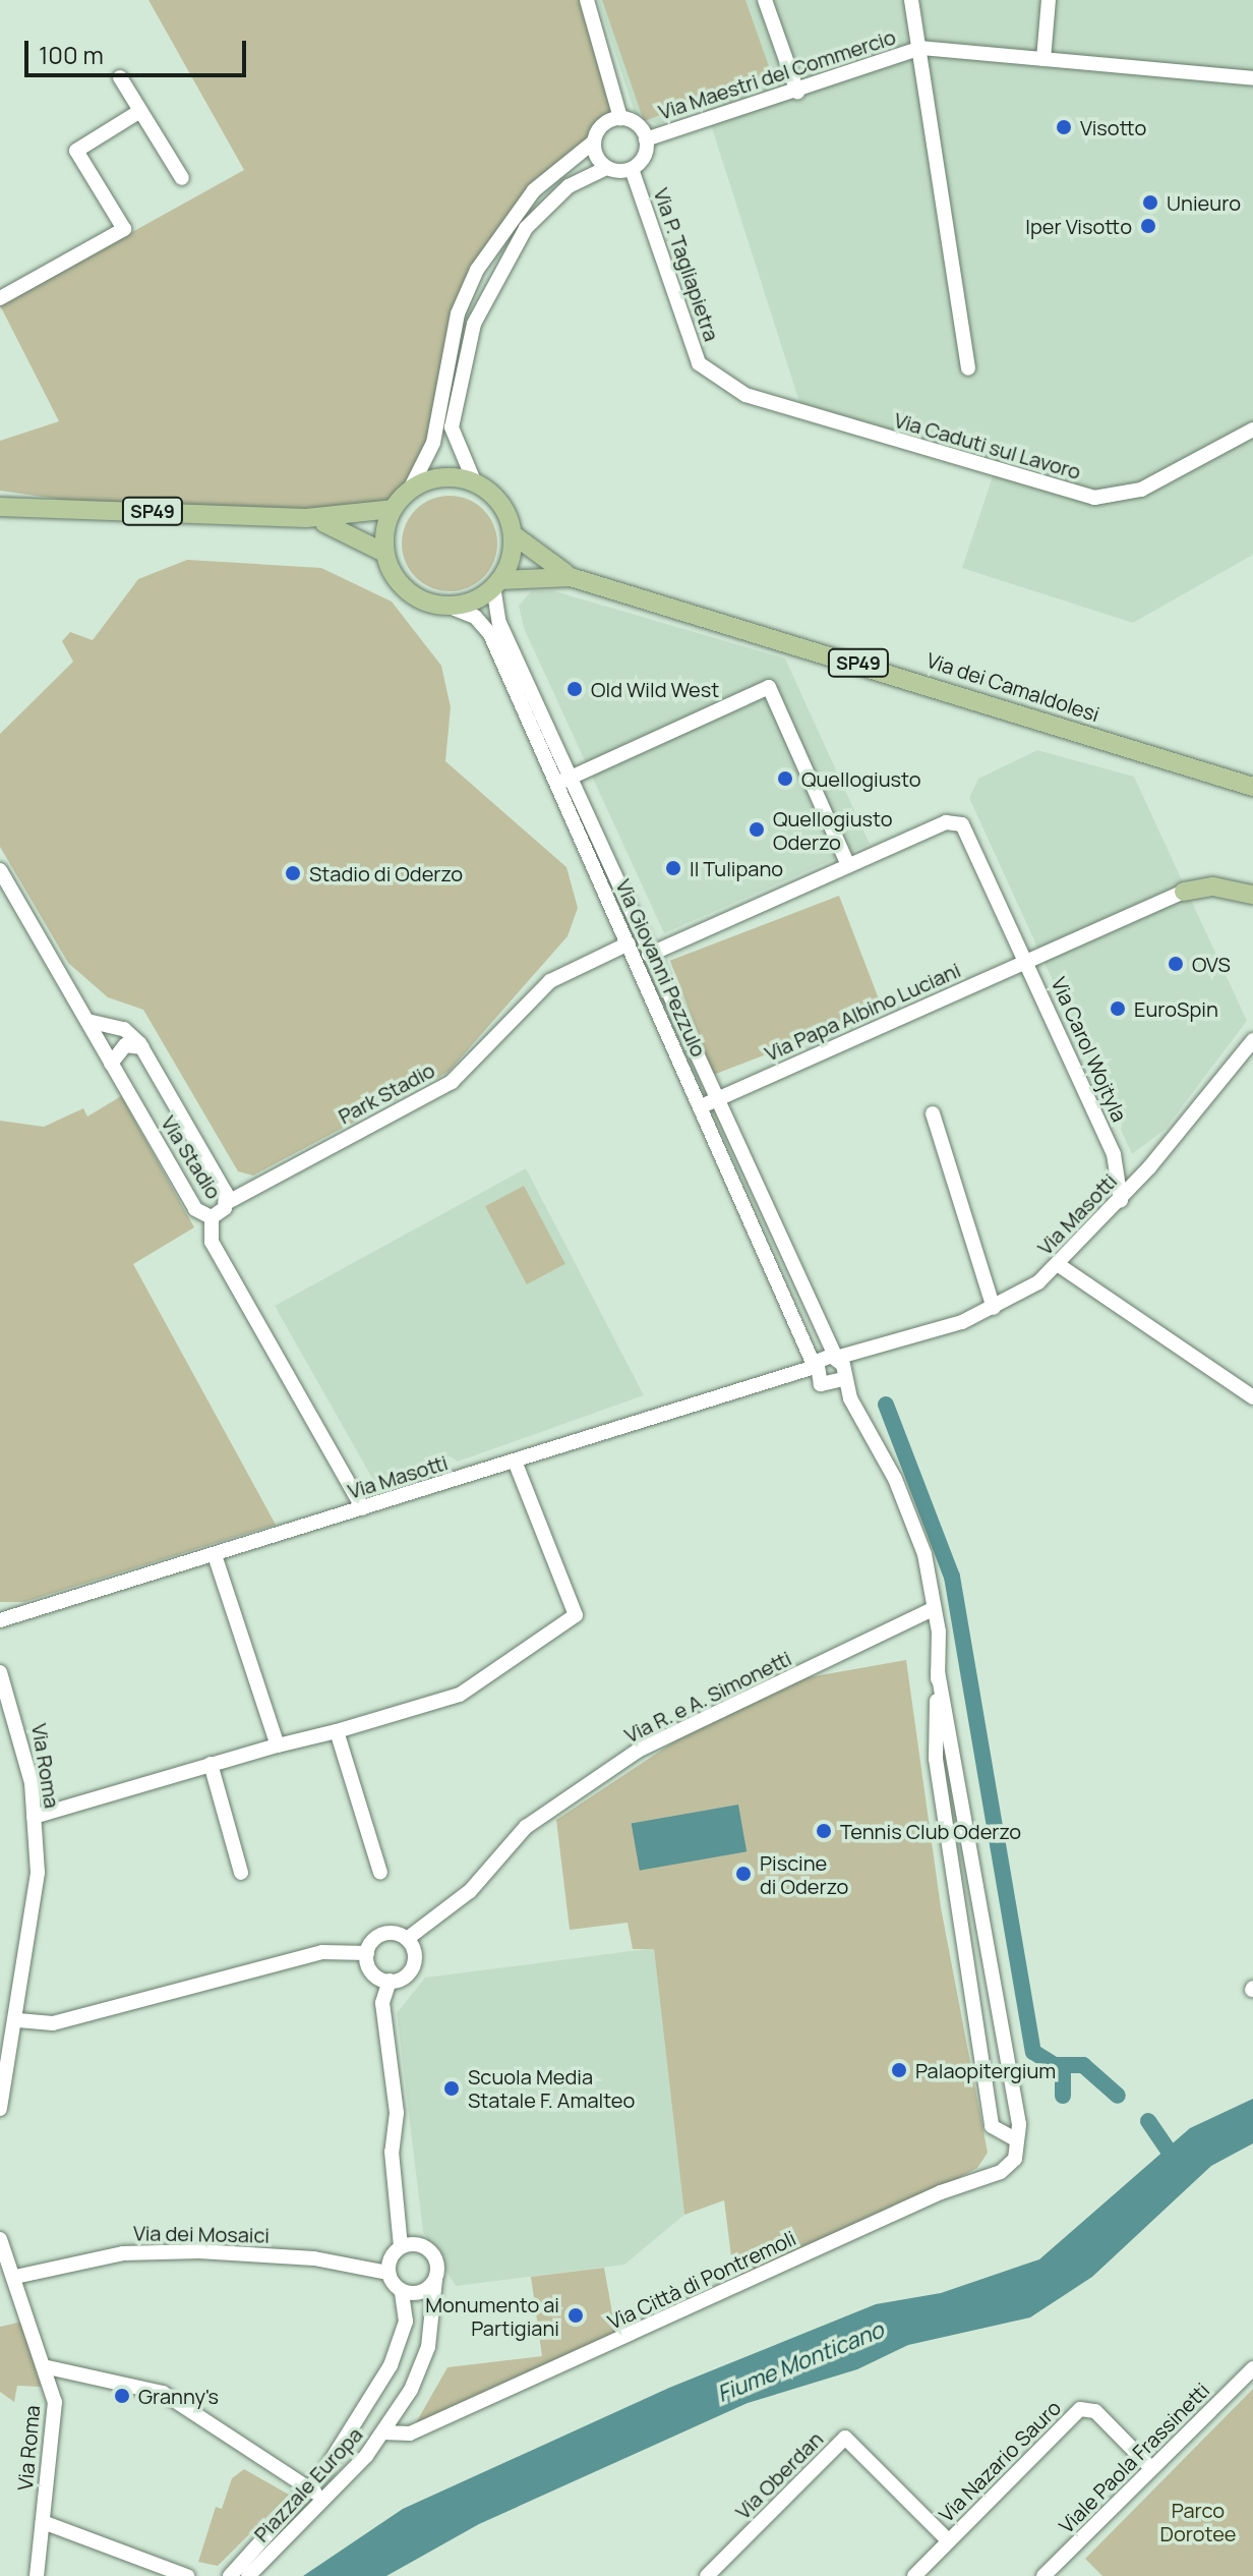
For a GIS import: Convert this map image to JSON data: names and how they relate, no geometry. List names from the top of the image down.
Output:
{
  "streets": {
    "main road": ["SP49", "Via dei Camaldolesi"],
    "street": [
      "Via Maestri del Commercio",
      "Via P. Tagliapietra",
      "Via Caduti sul Lavoro",
      "Via Giovanni Pezzulo",
      "Via Papa Albino Luciani",
      "Via Carol Wojtyla",
      "Park Stadio",
      "Via Stadio",
      "Via Masotti",
      "Via R. e A. Simonetti",
      "Via Roma",
      "Via dei Mosaici",
      "Via Città di Pontremoli",
      "Viale Paola Frassinetti",
      "Via Nazario Sauro",
      "Via Oberdan",
      "Piazzale Europa"
    ]
  },
  "crossings": [
    ["Via Maestri del Commercio", "Via P. Tagliapietra"],
    ["Via P. Tagliapietra", "Via Caduti sul Lavoro"],
    ["SP49", "Via dei Camaldolesi"],
    ["SP49", "Via Giovanni Pezzulo"],
    ["Via dei Camaldolesi", "Via Giovanni Pezzulo"],
    ["Via Giovanni Pezzulo", "Via Papa Albino Luciani"],
    ["Via Giovanni Pezzulo", "Park Stadio"],
    ["Via Giovanni Pezzulo", "Via Masotti"],
    ["Via Giovanni Pezzulo", "Via Città di Pontremoli"],
    ["Via Papa Albino Luciani", "Via Carol Wojtyla"],
    ["Via Carol Wojtyla", "Via Masotti"],
    ["Park Stadio", "Via Stadio"],
    ["Via Stadio", "Via Masotti"],
    ["Via Masotti", "Via Città di Pontremoli"],
    ["Via R. e A. Simonetti", "Via Città di Pontremoli"],
    ["Via Roma", "Via dei Mosaici"],
    ["Via dei Mosaici", "Piazzale Europa"],
    ["Via Città di Pontremoli", "Piazzale Europa"],
    ["Viale Paola Frassinetti", "Via Nazario Sauro"],
    ["Via Nazario Sauro", "Via Oberdan"]
  ],
  "water": ["Fiume Monticano"],
  "parks": ["Parco Dorotee"],
  "places": [
    "Visotto",
    "Unieuro",
    "Iper Visotto",
    "Old Wild West",
    "Quellogiusto",
    "Quellogiusto Oderzo",
    "Il Tulipano",
    "Stadio di Oderzo",
    "OVS",
    "EuroSpin",
    "Tennis Club Oderzo",
    "Piscine di Oderzo",
    "Palaopitergium",
    "Scuola Media Statale F. Amalteo",
    "Monumento ai Partigiani",
    "Granny's"
  ],
  "scale_bar": "100 m"
}
